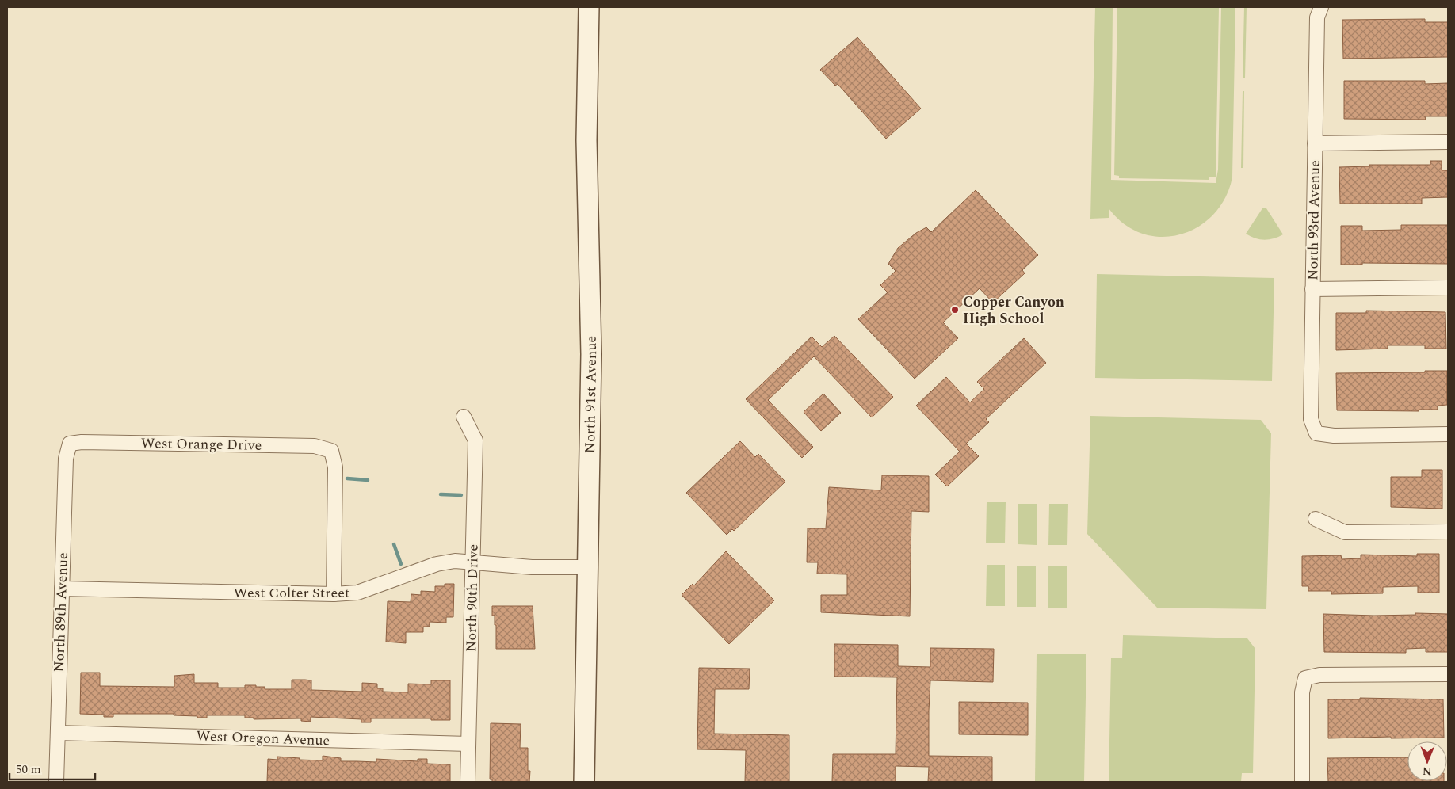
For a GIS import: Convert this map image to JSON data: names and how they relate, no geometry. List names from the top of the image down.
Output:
{
  "streets": {
    "main road": ["North 91st Avenue"],
    "street": [
      "North 93rd Avenue",
      "West Orange Drive",
      "West Colter Street",
      "North 90th Drive",
      "North 89th Avenue",
      "West Oregon Avenue"
    ]
  },
  "crossings": [
    ["North 91st Avenue", "West Colter Street"],
    ["West Orange Drive", "West Colter Street"],
    ["West Orange Drive", "North 89th Avenue"],
    ["West Colter Street", "North 90th Drive"],
    ["West Colter Street", "North 89th Avenue"],
    ["North 90th Drive", "West Oregon Avenue"],
    ["North 89th Avenue", "West Oregon Avenue"]
  ],
  "places": ["Copper Canyon High School"],
  "scale_bar": "50 m",
  "north": "bottom"
}
